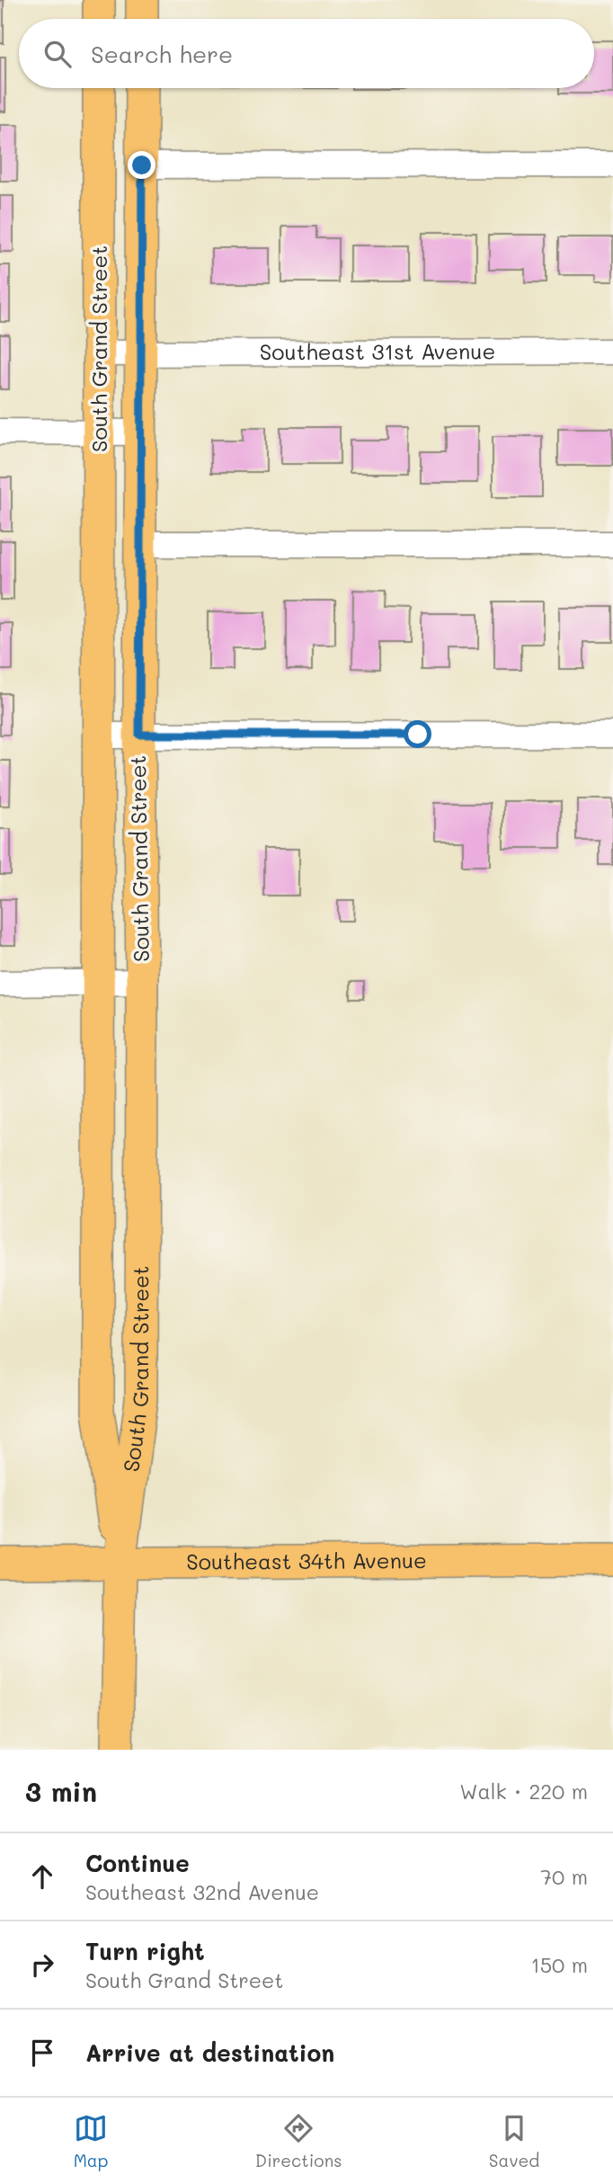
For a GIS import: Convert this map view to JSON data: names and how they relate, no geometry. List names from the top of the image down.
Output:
{
  "streets": {
    "main road": ["South Grand Street", "Southeast 34th Avenue"],
    "street": ["Southeast 31st Avenue"]
  },
  "crossings": [
    ["South Grand Street", "Southeast 31st Avenue"],
    ["South Grand Street", "Southeast 34th Avenue"]
  ],
  "page": {
    "search": "Search here",
    "heading": ["3 min", "Walk · 220 m"],
    "list": [
      ["Continue", "Southeast 32nd Avenue", "70 m"],
      ["Turn right", "South Grand Street", "150 m"],
      "Arrive at destination"
    ],
    "nav": ["Map", "Directions", "Saved"]
  }
}
